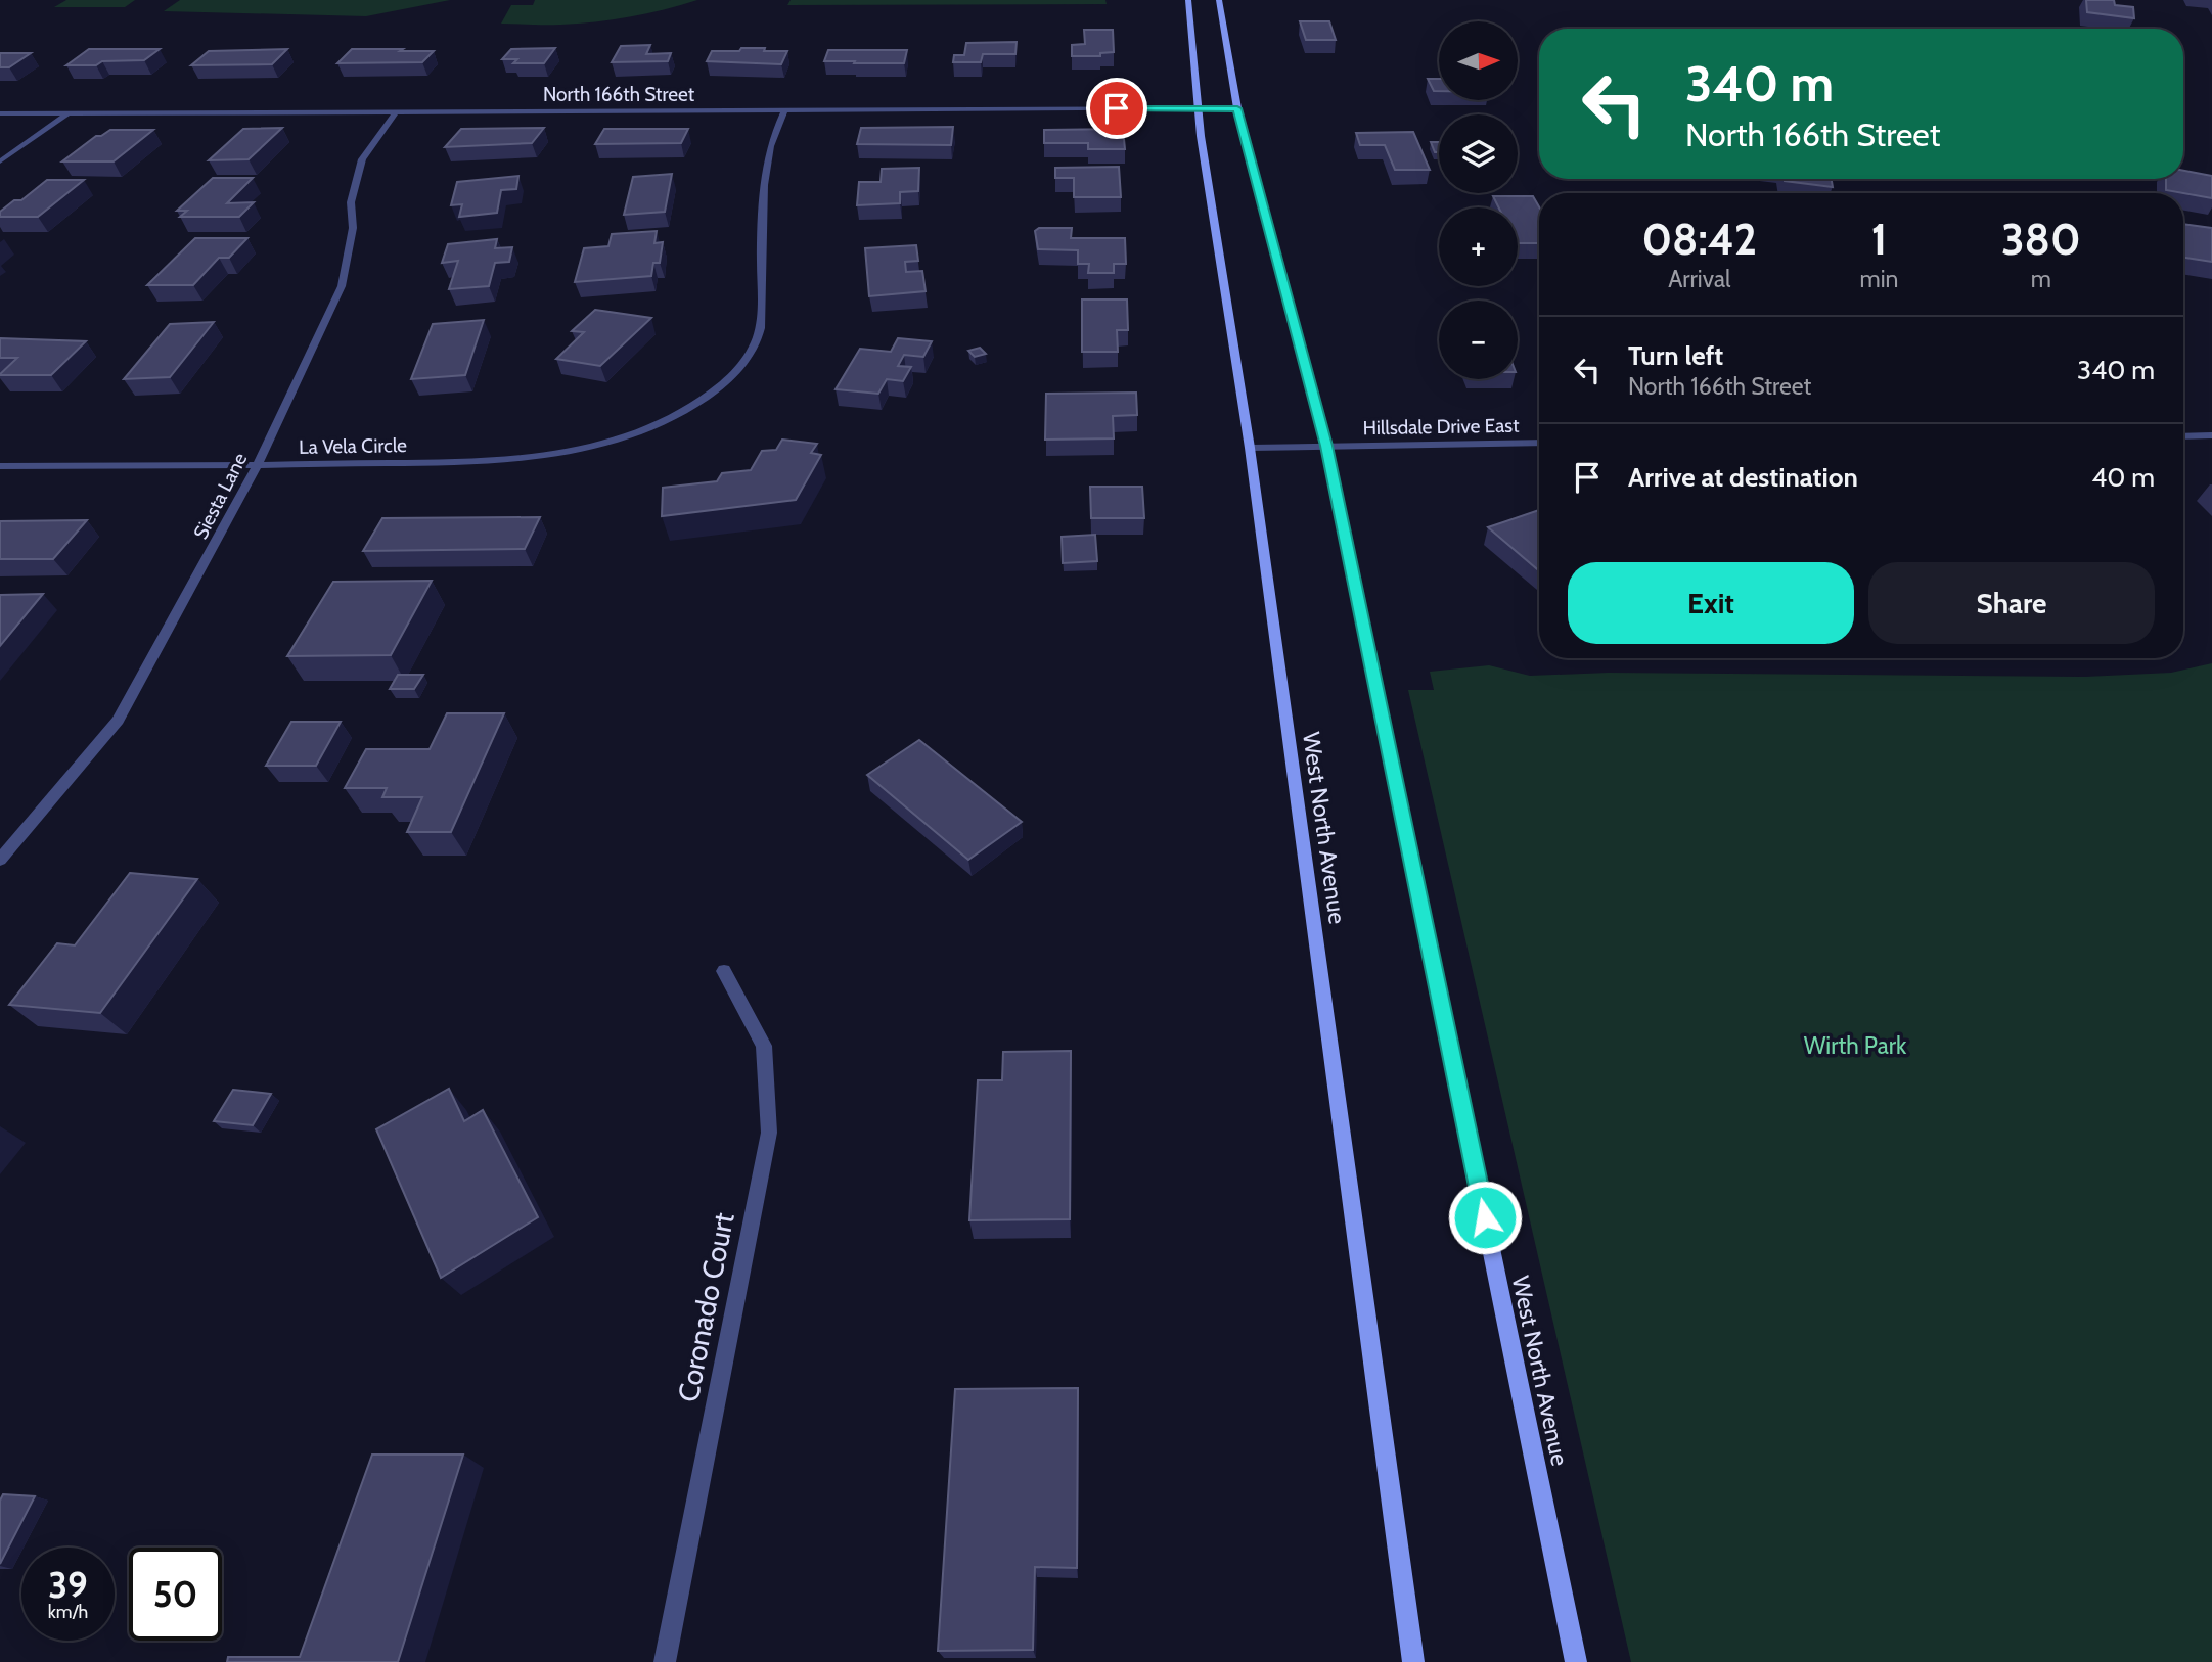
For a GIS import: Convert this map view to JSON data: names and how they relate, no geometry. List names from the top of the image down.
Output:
{
  "streets": {
    "main road": ["West North Avenue"],
    "street": [
      "North 166th Street",
      "Hillsdale Drive East",
      "La Vela Circle",
      "Siesta Lane",
      "Coronado Court"
    ]
  },
  "crossings": [
    ["North 166th Street", "La Vela Circle"],
    ["North 166th Street", "Siesta Lane"],
    ["North 166th Street", "West North Avenue"],
    ["Hillsdale Drive East", "West North Avenue"],
    ["La Vela Circle", "Siesta Lane"]
  ],
  "parks": ["Wirth Park"],
  "north": "right",
  "page": {
    "map_buttons": ["+", "−"],
    "turn": ["340 m", "North 166th Street"],
    "eta": [
      "08:42",
      "Arrival",
      "1",
      "min",
      "380",
      "m"
    ],
    "list": [
      {
        "name": "Turn left",
        "note": "North 166th Street",
        "value": "340 m"
      },
      {
        "name": "Arrive at destination",
        "value": "40 m"
      }
    ],
    "buttons": ["Exit", "Share"],
    "speed": "39 km/h",
    "limit": "50"
  }
}
